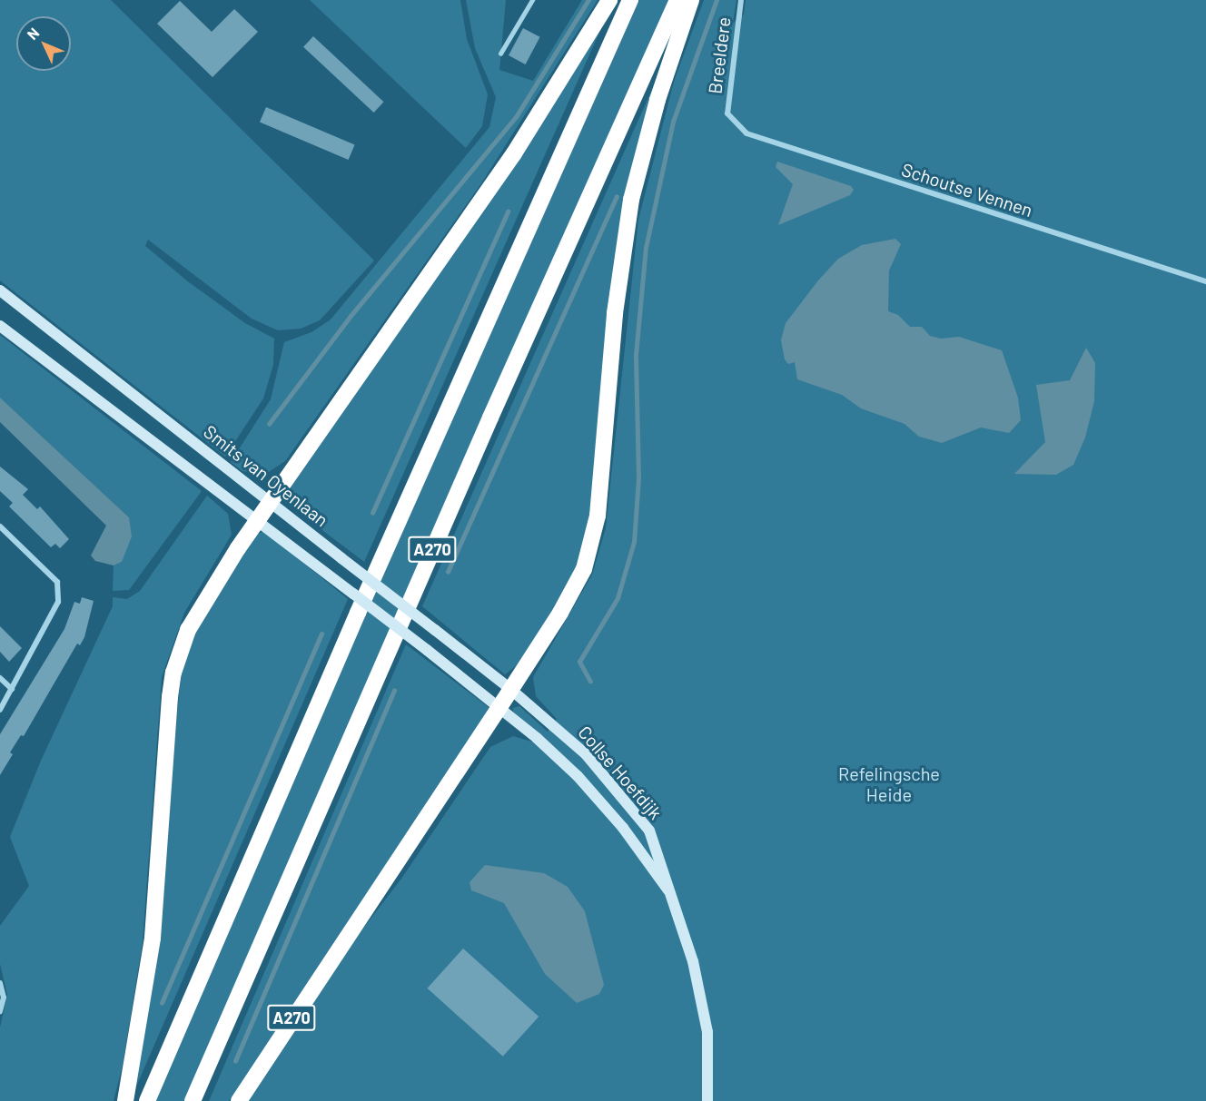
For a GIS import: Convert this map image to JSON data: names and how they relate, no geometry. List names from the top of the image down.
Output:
{
  "streets": {
    "highway": ["A270"],
    "main road": ["Smits van Oyenlaan", "Collse Hoefdijk"],
    "street": ["Breeldere", "Schoutse Vennen"]
  },
  "crossings": [
    ["Breeldere", "Schoutse Vennen"],
    ["Smits van Oyenlaan", "A270"],
    ["Smits van Oyenlaan", "Collse Hoefdijk"],
    ["A270", "Collse Hoefdijk"]
  ],
  "parks": ["Refelingsche Heide"],
  "north": "top left"
}
